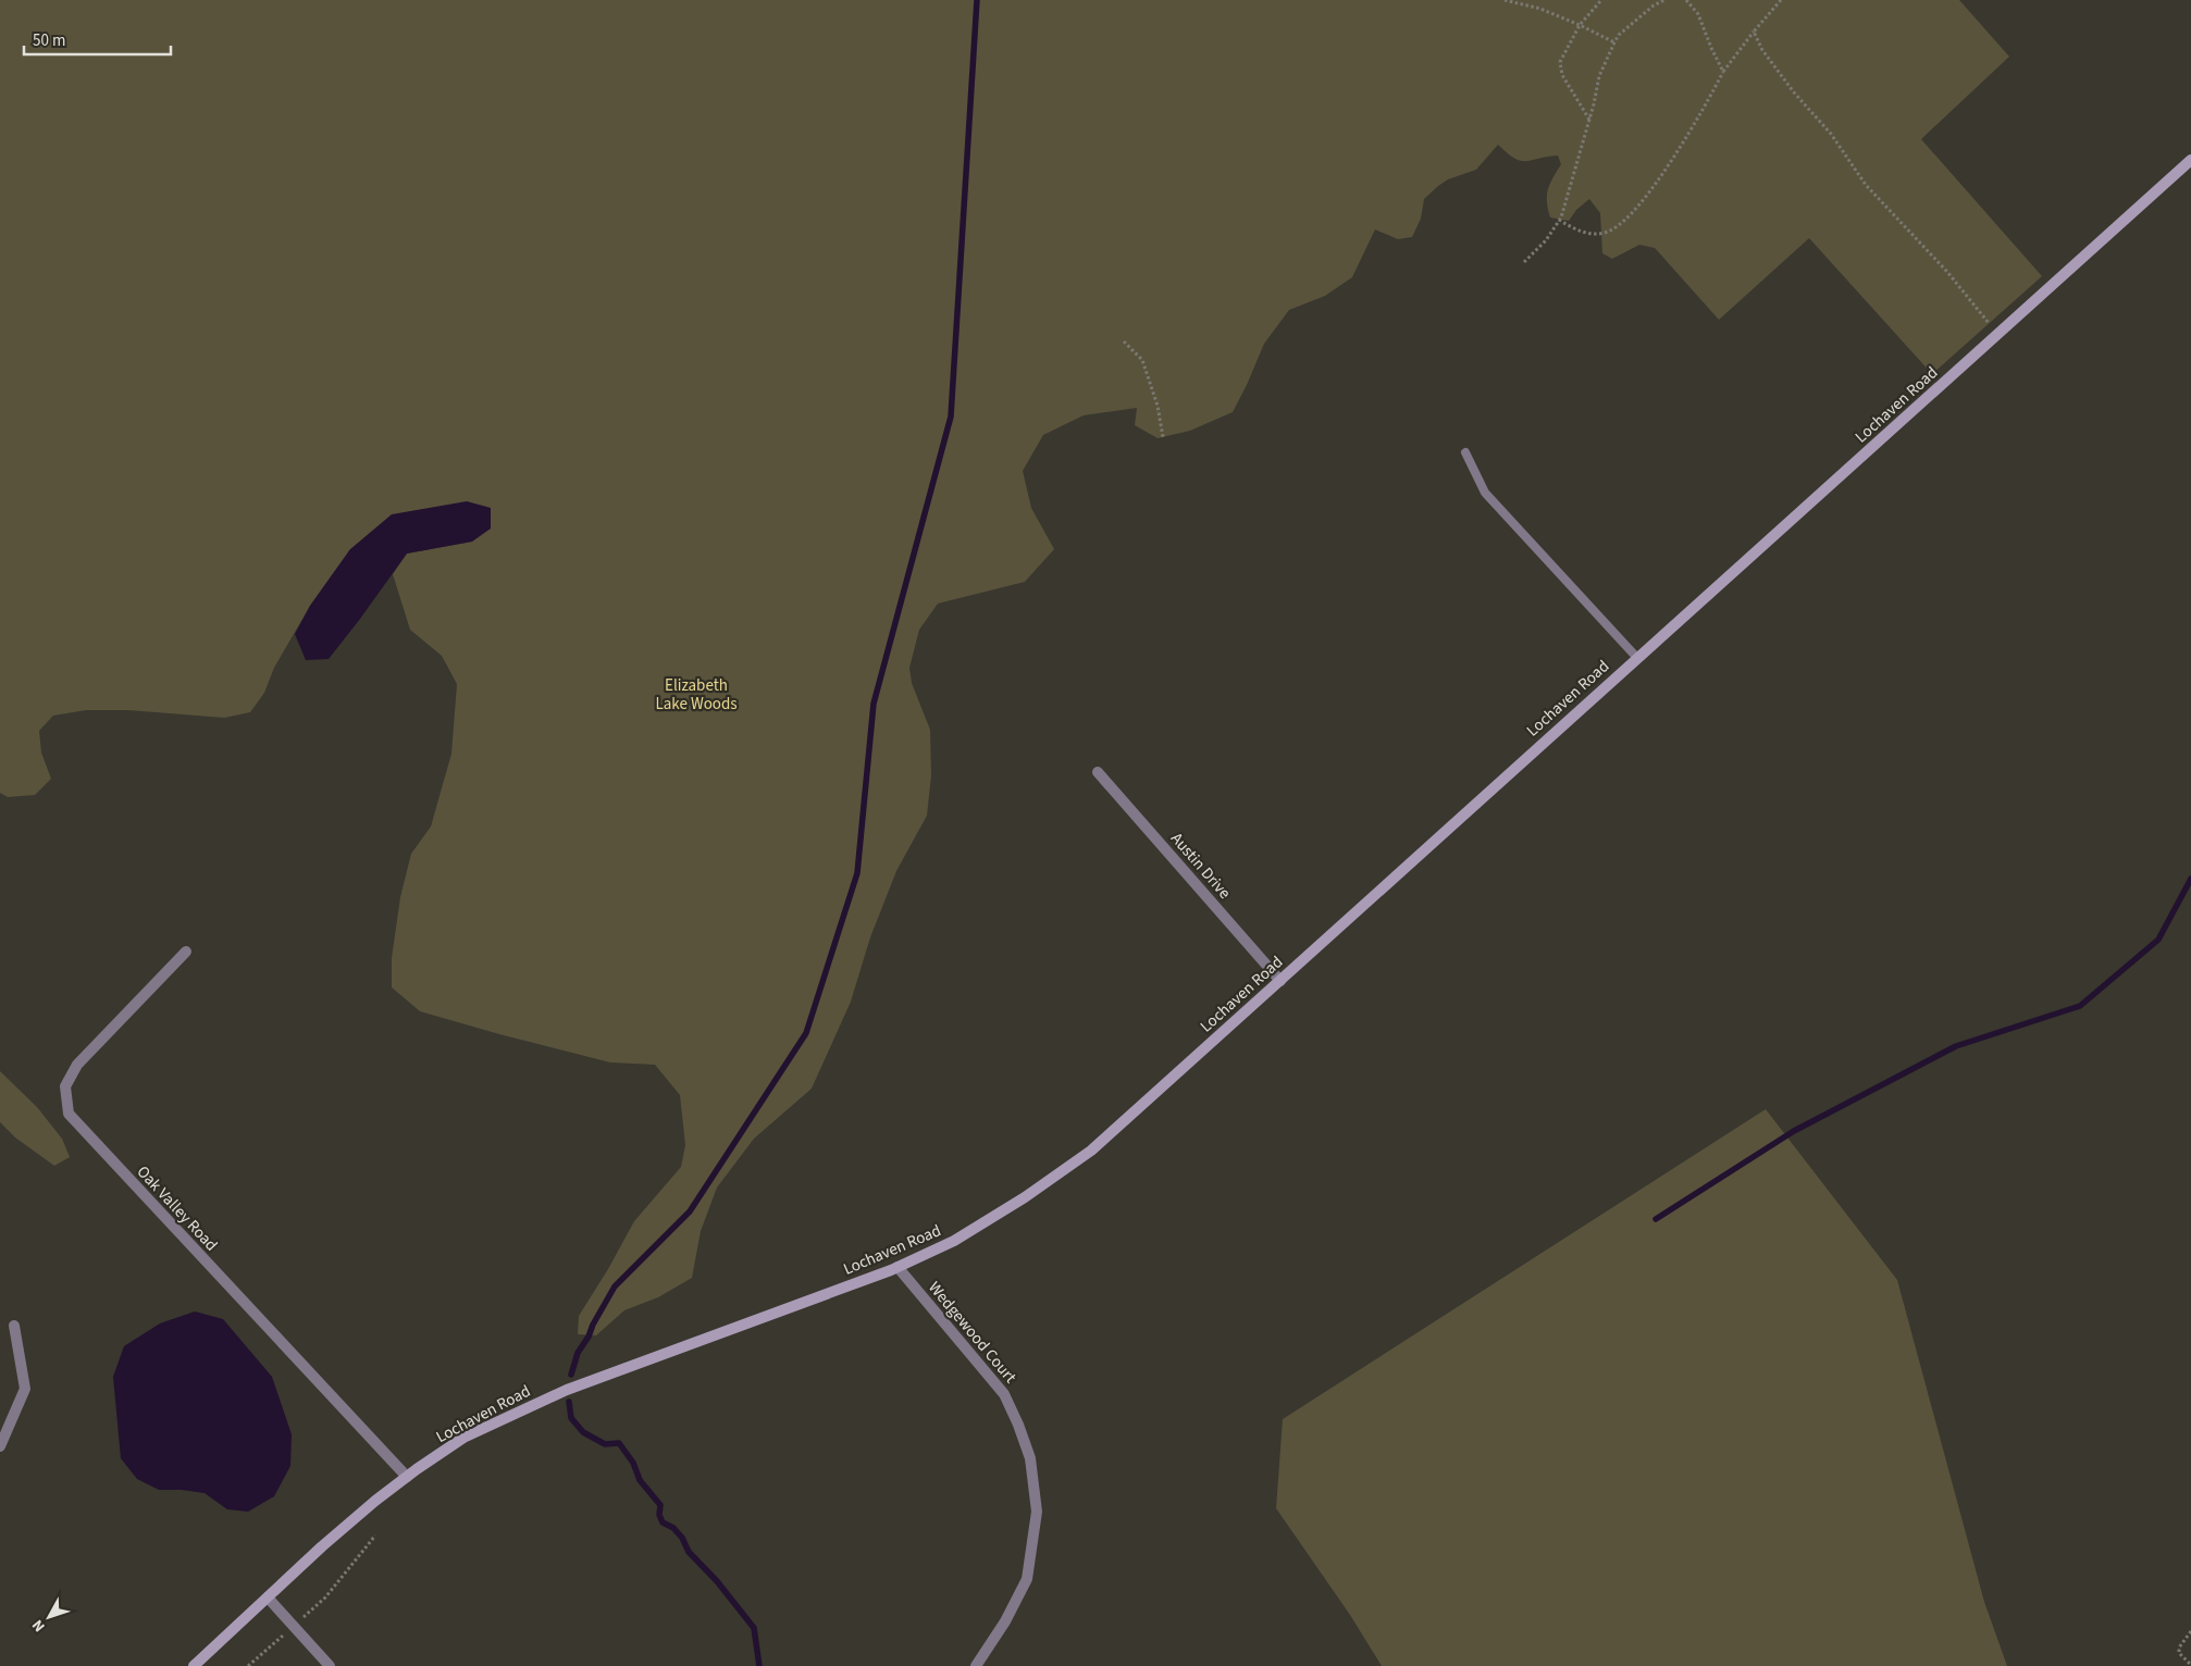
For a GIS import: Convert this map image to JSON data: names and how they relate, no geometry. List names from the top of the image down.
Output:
{
  "streets": {
    "street": [
      "Lochaven Road",
      "Austin Drive",
      "Oak Valley Road",
      "Wedgewood Court"
    ]
  },
  "crossings": [
    ["Lochaven Road", "Austin Drive"],
    ["Lochaven Road", "Oak Valley Road"],
    ["Lochaven Road", "Wedgewood Court"]
  ],
  "parks": ["Elizabeth Lake Woods"],
  "scale_bar": "50 m",
  "north": "bottom left"
}
